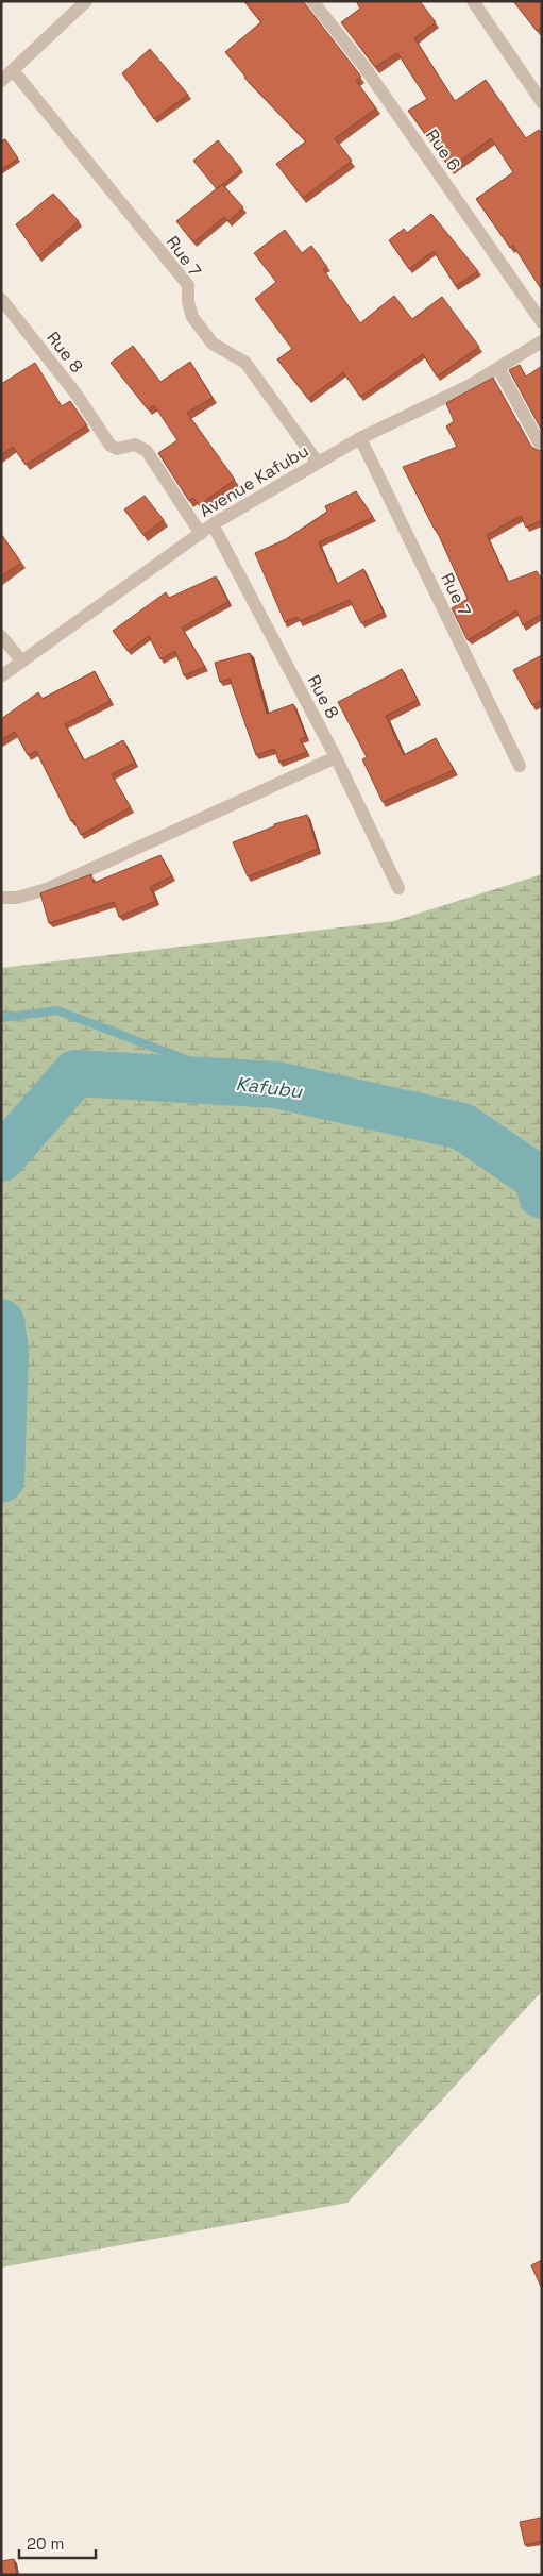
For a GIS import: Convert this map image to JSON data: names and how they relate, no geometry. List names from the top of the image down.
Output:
{
  "streets": {
    "street": [
      "Rue 6",
      "Rue 7",
      "Rue 8",
      "Avenue Kafubu"
    ]
  },
  "crossings": [
    ["Rue 7", "Avenue Kafubu"],
    ["Rue 8", "Avenue Kafubu"]
  ],
  "water": ["Kafubu"],
  "scale_bar": "20 m"
}
